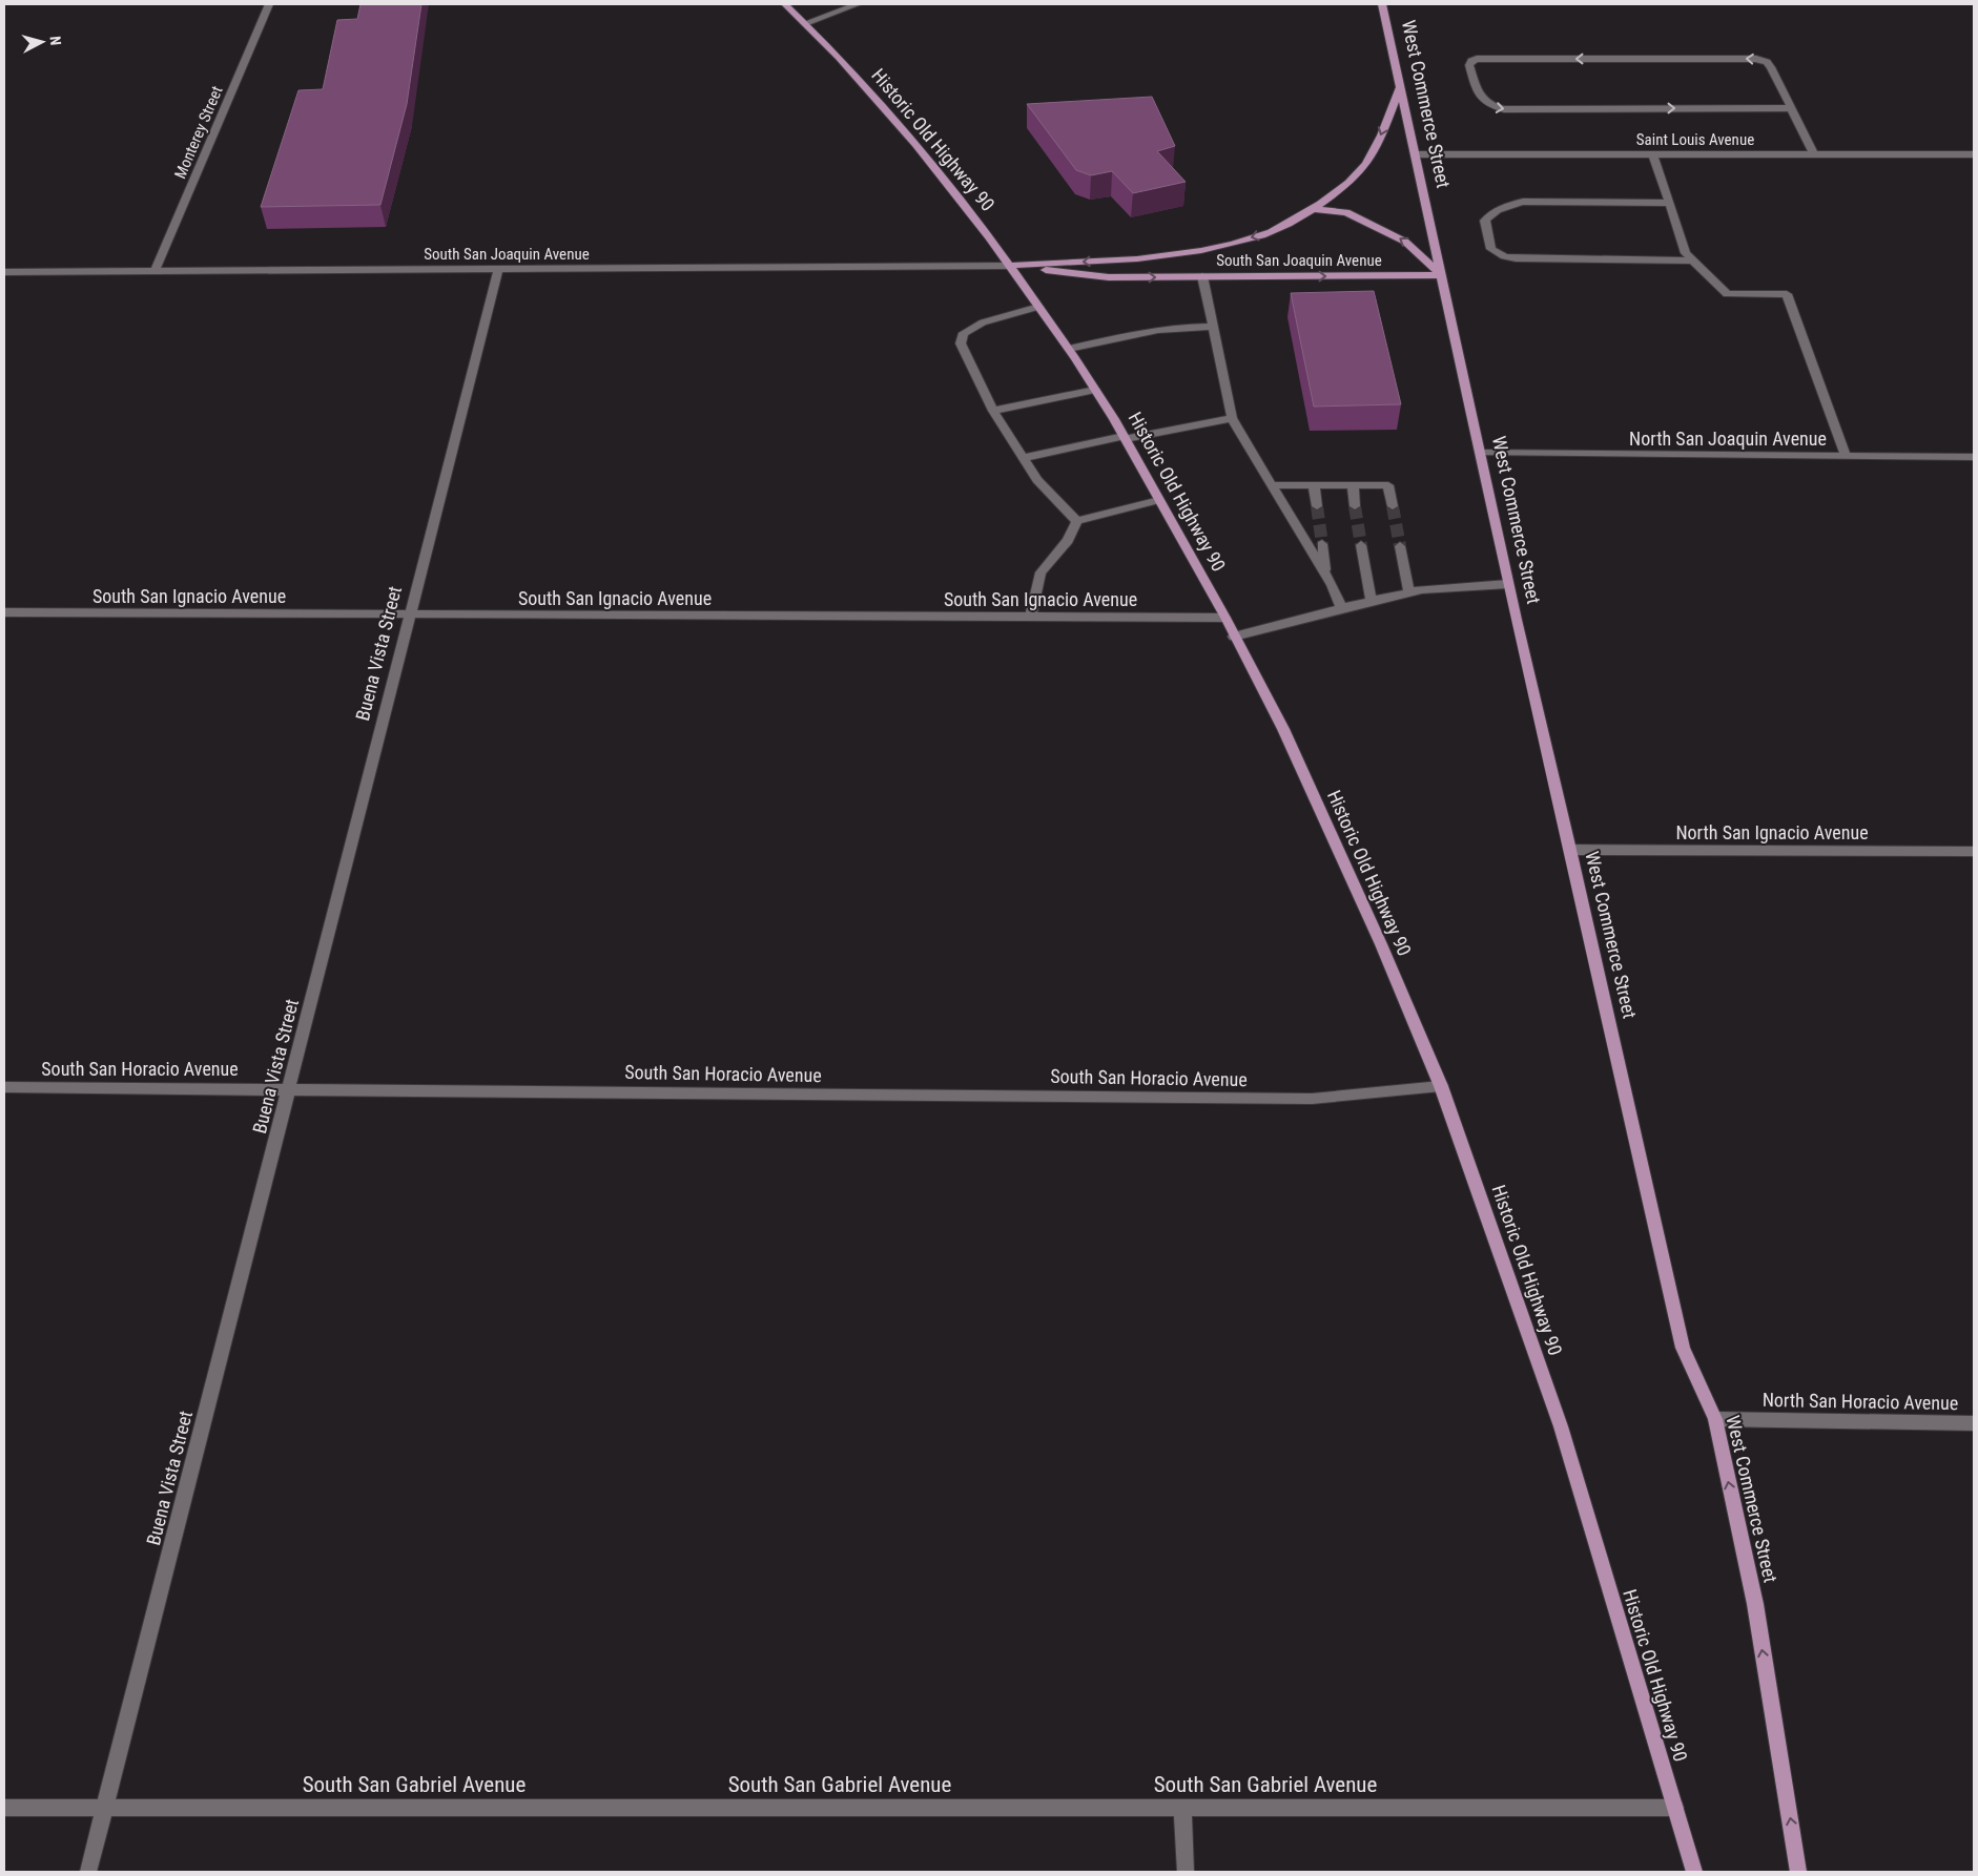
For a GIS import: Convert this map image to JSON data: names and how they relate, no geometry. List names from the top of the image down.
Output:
{
  "streets": {
    "main road": ["West Commerce Street", "Historic Old Highway 90", "South San Joaquin Avenue"],
    "street": [
      "Monterey Street",
      "Saint Louis Avenue",
      "North San Joaquin Avenue",
      "South San Ignacio Avenue",
      "Buena Vista Street",
      "North San Ignacio Avenue",
      "South San Horacio Avenue",
      "North San Horacio Avenue",
      "South San Gabriel Avenue"
    ]
  },
  "crossings": [
    ["West Commerce Street", "Saint Louis Avenue"],
    ["West Commerce Street", "South San Joaquin Avenue"],
    ["West Commerce Street", "North San Joaquin Avenue"],
    ["West Commerce Street", "North San Ignacio Avenue"],
    ["West Commerce Street", "North San Horacio Avenue"],
    ["Monterey Street", "South San Joaquin Avenue"],
    ["Historic Old Highway 90", "South San Joaquin Avenue"],
    ["Historic Old Highway 90", "South San Ignacio Avenue"],
    ["Historic Old Highway 90", "South San Horacio Avenue"],
    ["Historic Old Highway 90", "South San Gabriel Avenue"],
    ["South San Joaquin Avenue", "Buena Vista Street"],
    ["South San Ignacio Avenue", "Buena Vista Street"],
    ["Buena Vista Street", "South San Horacio Avenue"],
    ["Buena Vista Street", "South San Gabriel Avenue"]
  ],
  "north": "right"
}
